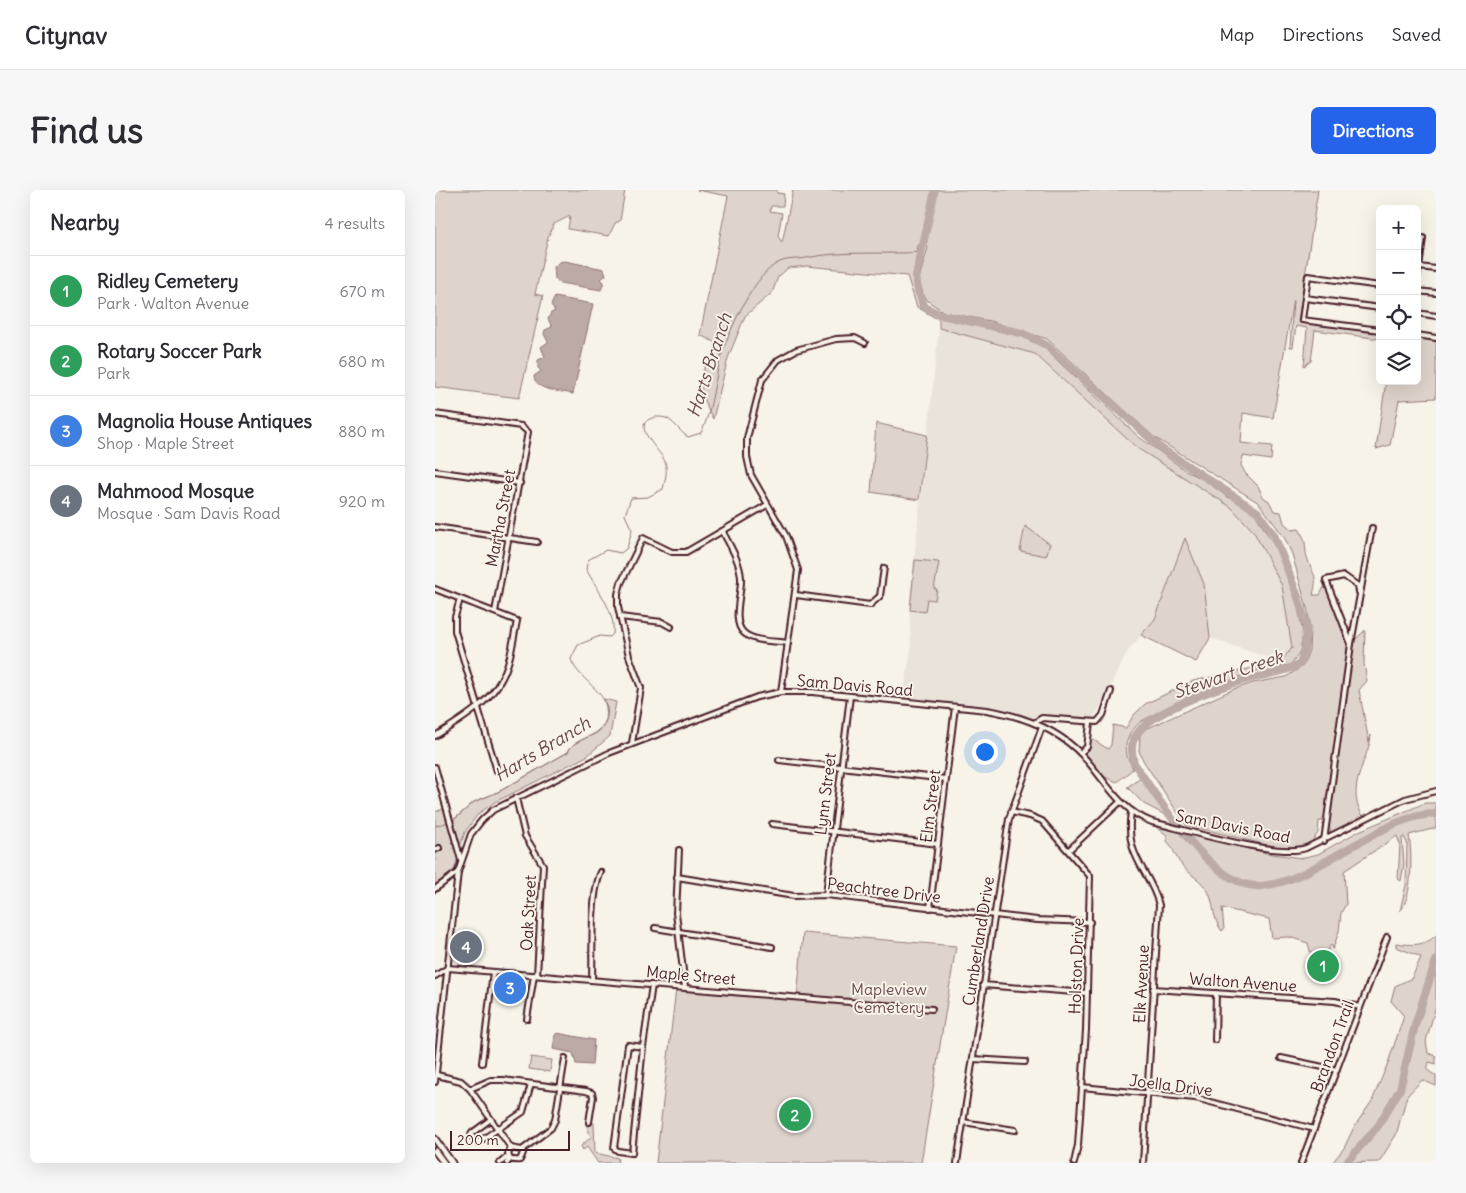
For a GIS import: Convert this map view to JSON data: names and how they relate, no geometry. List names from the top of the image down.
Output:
{
  "streets": {
    "street": [
      "Martha Street",
      "Sam Davis Road",
      "Lynn Street",
      "Elm Street",
      "Peachtree Drive",
      "Oak Street",
      "Cumberland Drive",
      "Holston Drive",
      "Maple Street",
      "Walton Avenue",
      "Elk Avenue",
      "Brandon Trail",
      "Joella Drive"
    ]
  },
  "crossings": [
    ["Sam Davis Road", "Lynn Street"],
    ["Sam Davis Road", "Elm Street"],
    ["Sam Davis Road", "Oak Street"],
    ["Sam Davis Road", "Cumberland Drive"],
    ["Sam Davis Road", "Maple Street"],
    ["Sam Davis Road", "Elk Avenue"],
    ["Lynn Street", "Peachtree Drive"],
    ["Elm Street", "Peachtree Drive"],
    ["Peachtree Drive", "Cumberland Drive"],
    ["Peachtree Drive", "Holston Drive"],
    ["Oak Street", "Maple Street"],
    ["Cumberland Drive", "Holston Drive"],
    ["Holston Drive", "Joella Drive"],
    ["Walton Avenue", "Elk Avenue"],
    ["Walton Avenue", "Brandon Trail"],
    ["Elk Avenue", "Joella Drive"],
    ["Brandon Trail", "Joella Drive"]
  ],
  "water": ["Harts Branch", "Stewart Creek"],
  "parks": ["Mapleview Cemetery"],
  "scale_bar": "200 m",
  "page": {
    "header": "Citynav",
    "nav": ["Map", "Directions", "Saved"],
    "buttons": "Directions",
    "title": "Find us",
    "heading": ["Nearby", "4 results"],
    "map_buttons": ["+", "−"],
    "list": [
      {
        "mark": "1",
        "name": "Ridley Cemetery",
        "note": "Park · Walton Avenue",
        "value": "670 m"
      },
      {
        "mark": "2",
        "name": "Rotary Soccer Park",
        "note": "Park",
        "value": "680 m"
      },
      {
        "mark": "3",
        "name": "Magnolia House Antiques",
        "note": "Shop · Maple Street",
        "value": "880 m"
      },
      {
        "mark": "4",
        "name": "Mahmood Mosque",
        "note": "Mosque · Sam Davis Road",
        "value": "920 m"
      }
    ],
    "pins": [
      "4",
      "1",
      "3",
      "2"
    ],
    "scale": "200 m"
  }
}
